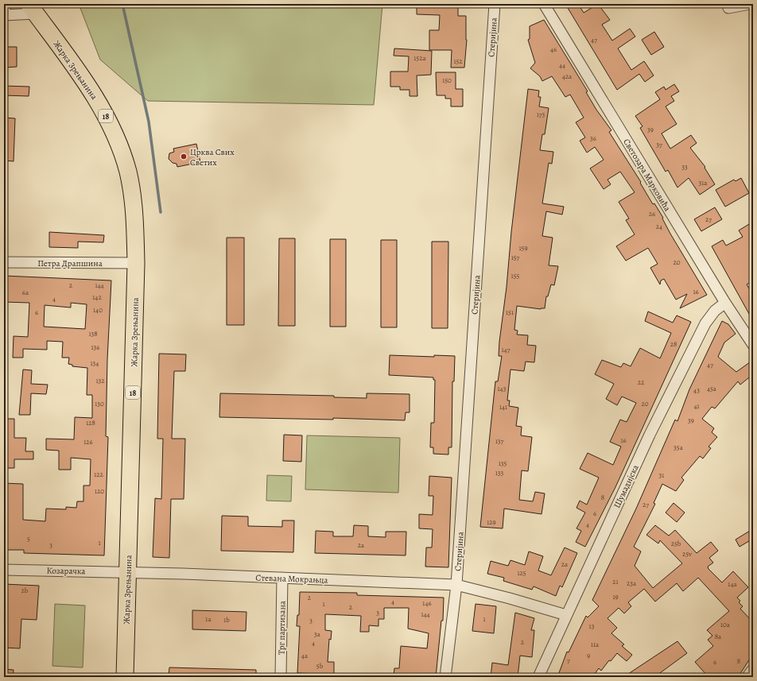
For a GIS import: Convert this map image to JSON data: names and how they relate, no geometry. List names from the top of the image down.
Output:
{
  "streets": {
    "main road": ["Жарка Зрењанина", "18"],
    "street": [
      "Стеријина",
      "Светозара Марковића",
      "Петра Драпшина",
      "Шумадијска",
      "Козарачка",
      "Стевана Мокрањца",
      "Трг партизана"
    ]
  },
  "crossings": [
    ["Стеријина", "Стевана Мокрањца"],
    ["Жарка Зрењанина", "Петра Драпшина"],
    ["Жарка Зрењанина", "Козарачка"],
    ["Жарка Зрењанина", "Стевана Мокрањца"],
    ["Светозара Марковића", "Шумадијска"],
    ["Козарачка", "Стевана Мокрањца"],
    ["Стевана Мокрањца", "Трг партизана"]
  ],
  "places": ["Црква Свих Светих"],
  "house_numbers": [
    "47",
    "46",
    "152a",
    "152",
    "44",
    "42a",
    "150",
    "173",
    "39",
    "36",
    "37",
    "33",
    "31a",
    "26",
    "27",
    "24",
    "159",
    "157",
    "20",
    "155",
    "2",
    "144",
    "16",
    "6a",
    "142",
    "4",
    "140",
    "6",
    "151",
    "138",
    "28",
    "136",
    "147",
    "134",
    "47",
    "132",
    "22",
    "143",
    "45a",
    "43",
    "130",
    "20",
    "41",
    "141",
    "39",
    "128",
    "16",
    "137",
    "126",
    "35a",
    "135",
    "133",
    "122",
    "31",
    "120",
    "8",
    "27",
    "6",
    "129",
    "4",
    "5",
    "1",
    "25b",
    "3",
    "2a",
    "25v",
    "2a",
    "125",
    "21",
    "23a",
    "14a",
    "2b",
    "19",
    "2",
    "4",
    "146",
    "1",
    "2",
    "3",
    "144",
    "1a",
    "1",
    "1b",
    "3",
    "10a",
    "13",
    "3a",
    "8a",
    "2",
    "4",
    "11a",
    "4a",
    "9",
    "7",
    "8",
    "6",
    "5b"
  ]
}
